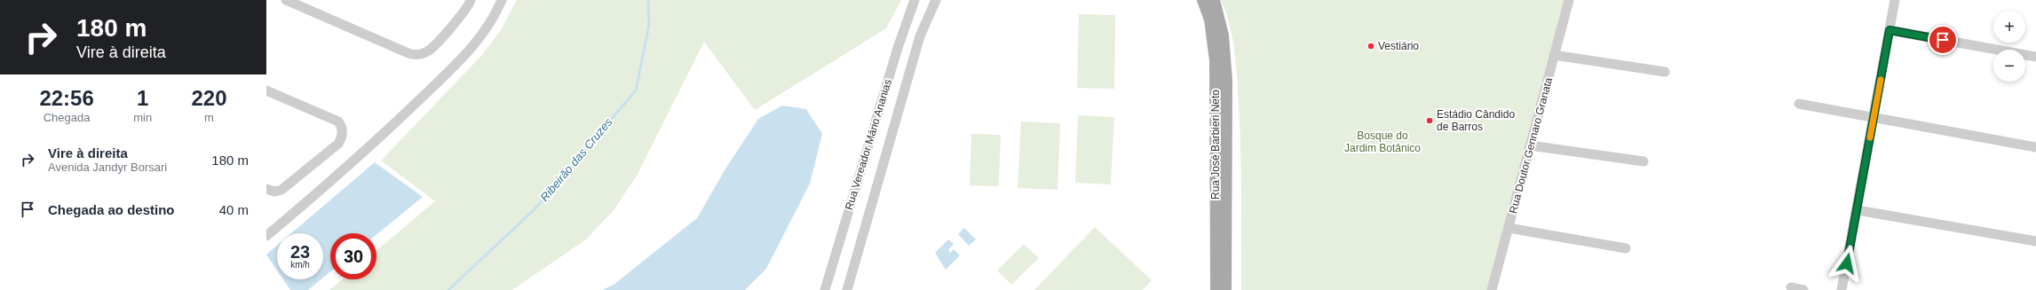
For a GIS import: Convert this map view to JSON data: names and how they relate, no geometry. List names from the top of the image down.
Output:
{
  "streets": {
    "main road": ["Rua José Barbieri Neto"],
    "street": ["Rua Vereador Mário Ananias", "Rua Doutor Gennaro Granata"]
  },
  "water": ["Ribeirão das Cruzes"],
  "parks": ["Bosque do Jardim Botânico"],
  "places": ["Vestiário", "Estádio Cândido de Barros"],
  "page": {
    "turn": ["180 m", "Vire à direita"],
    "map_buttons": ["+", "−"],
    "eta": [
      "22:56",
      "Chegada",
      "1",
      "min",
      "220",
      "m"
    ],
    "list": [
      {
        "name": "Vire à direita",
        "note": "Avenida Jandyr Borsari",
        "value": "180 m"
      },
      {
        "name": "Chegada ao destino",
        "value": "40 m"
      }
    ],
    "speed": "23 km/h",
    "limit": "30"
  }
}
